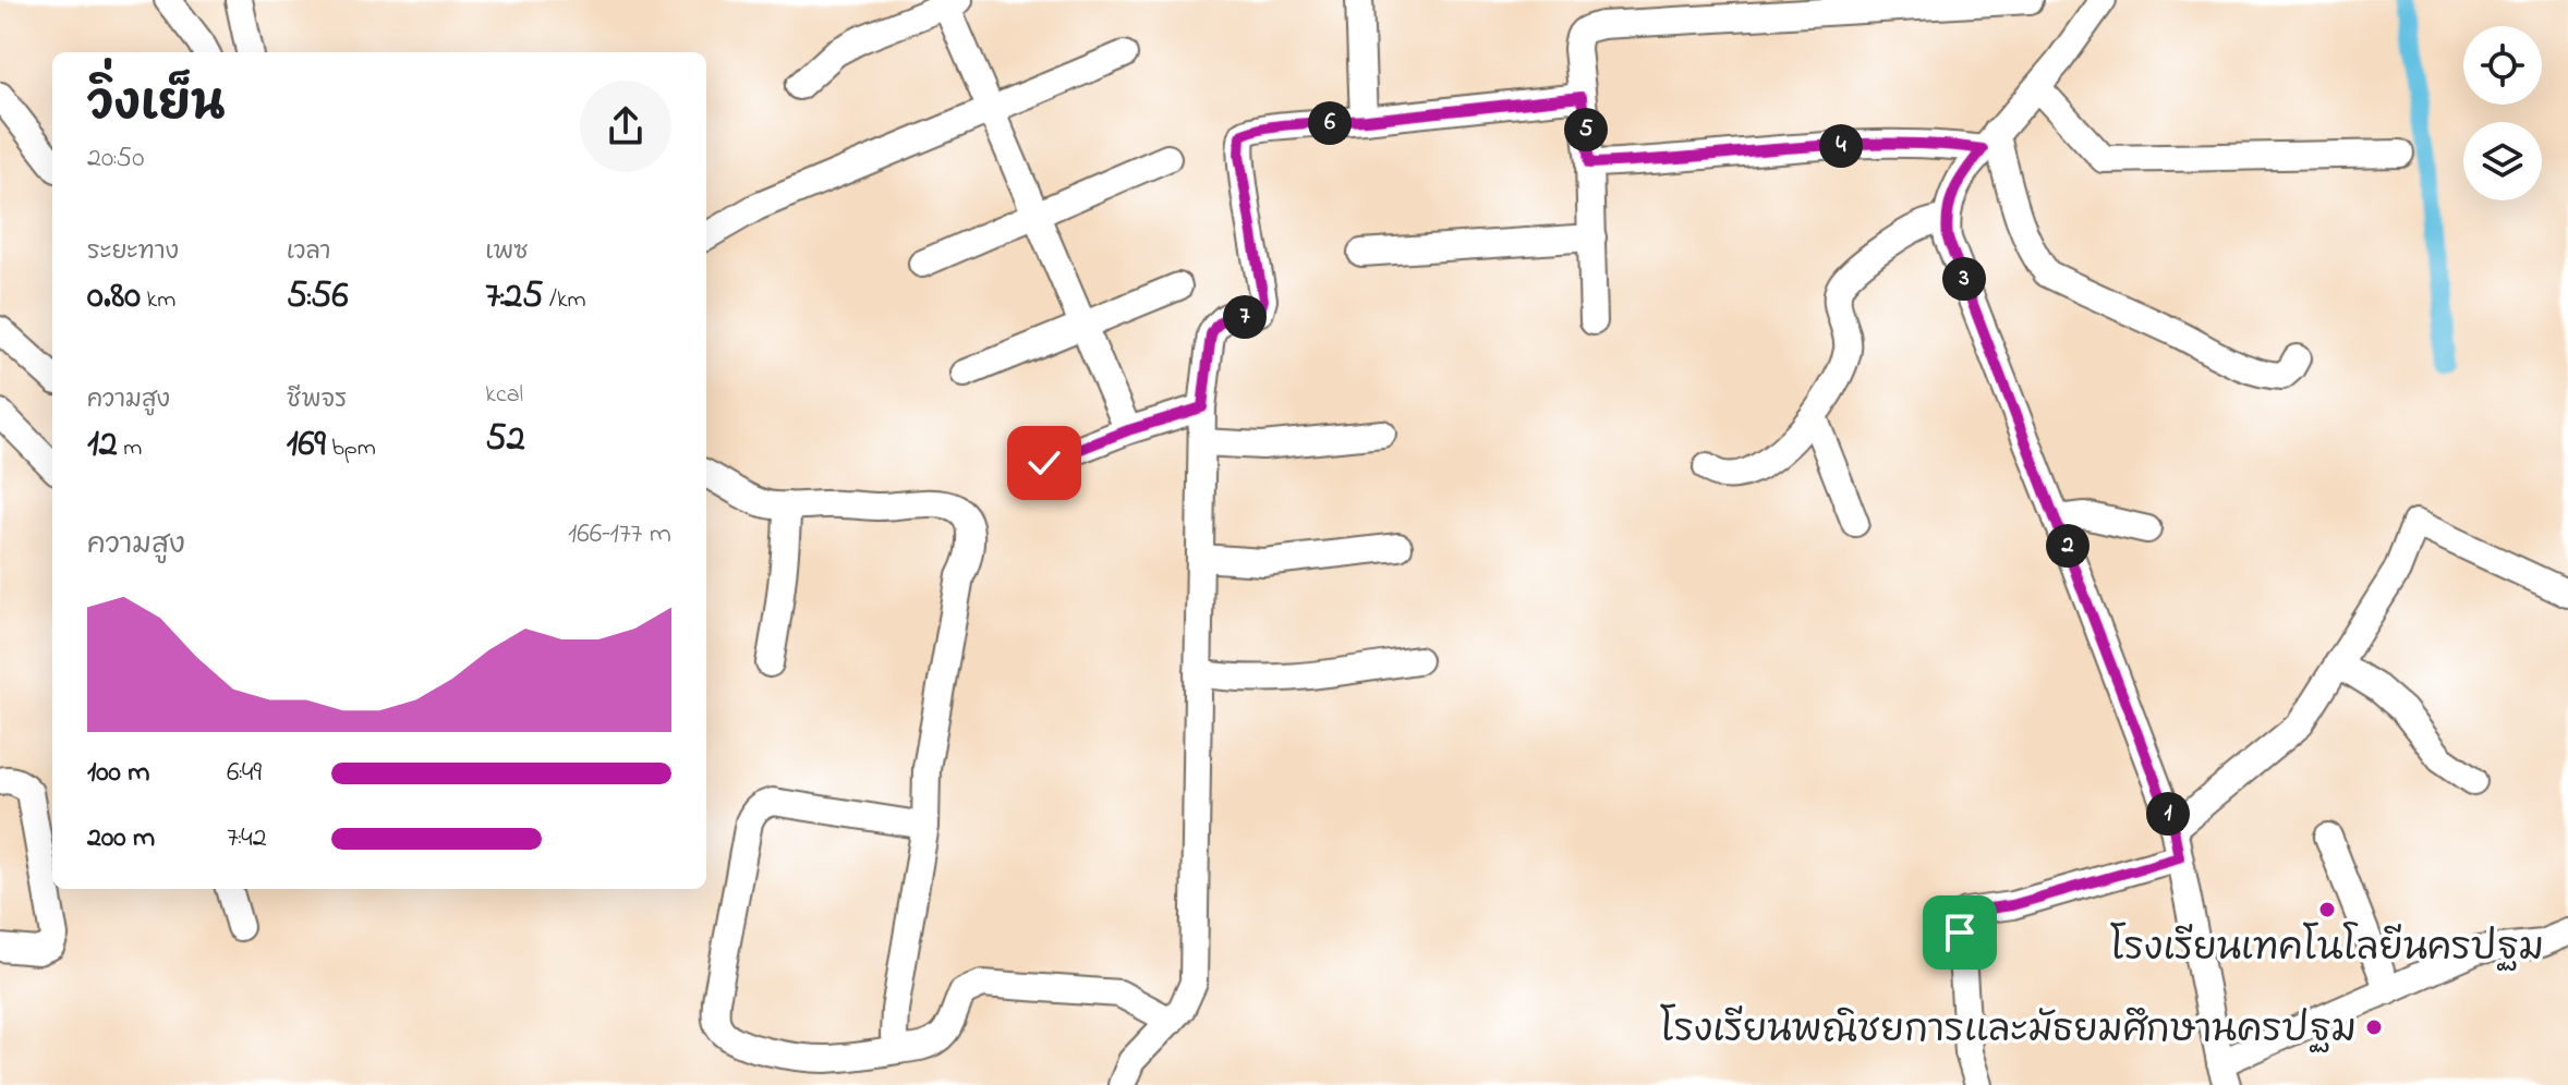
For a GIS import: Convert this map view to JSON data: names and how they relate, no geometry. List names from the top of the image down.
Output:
{
  "places": ["โรงเรียนเทคโนโลยีนครปฐม", "โรงเรียนพณิชยการและมัธยมศึกษานครปฐม"],
  "page": {
    "heading": ["วิ่งเย็น", "20:50"],
    "pins": [
      "6",
      "5",
      "4",
      "3",
      "7",
      "2",
      "1"
    ],
    "stats": [
      ["ระยะทาง", "0.80 km"],
      ["เวลา", "5:56"],
      ["เพซ", "7:25 /km"],
      ["ความสูง", "12 m"],
      ["ชีพจร", "169 bpm"],
      ["kcal", "52"]
    ],
    "chart": ["ความสูง", "166–177 m"],
    "list": [
      {
        "name": "100 m",
        "note": "6:49"
      },
      {
        "name": "200 m",
        "note": "7:42"
      }
    ]
  }
}
